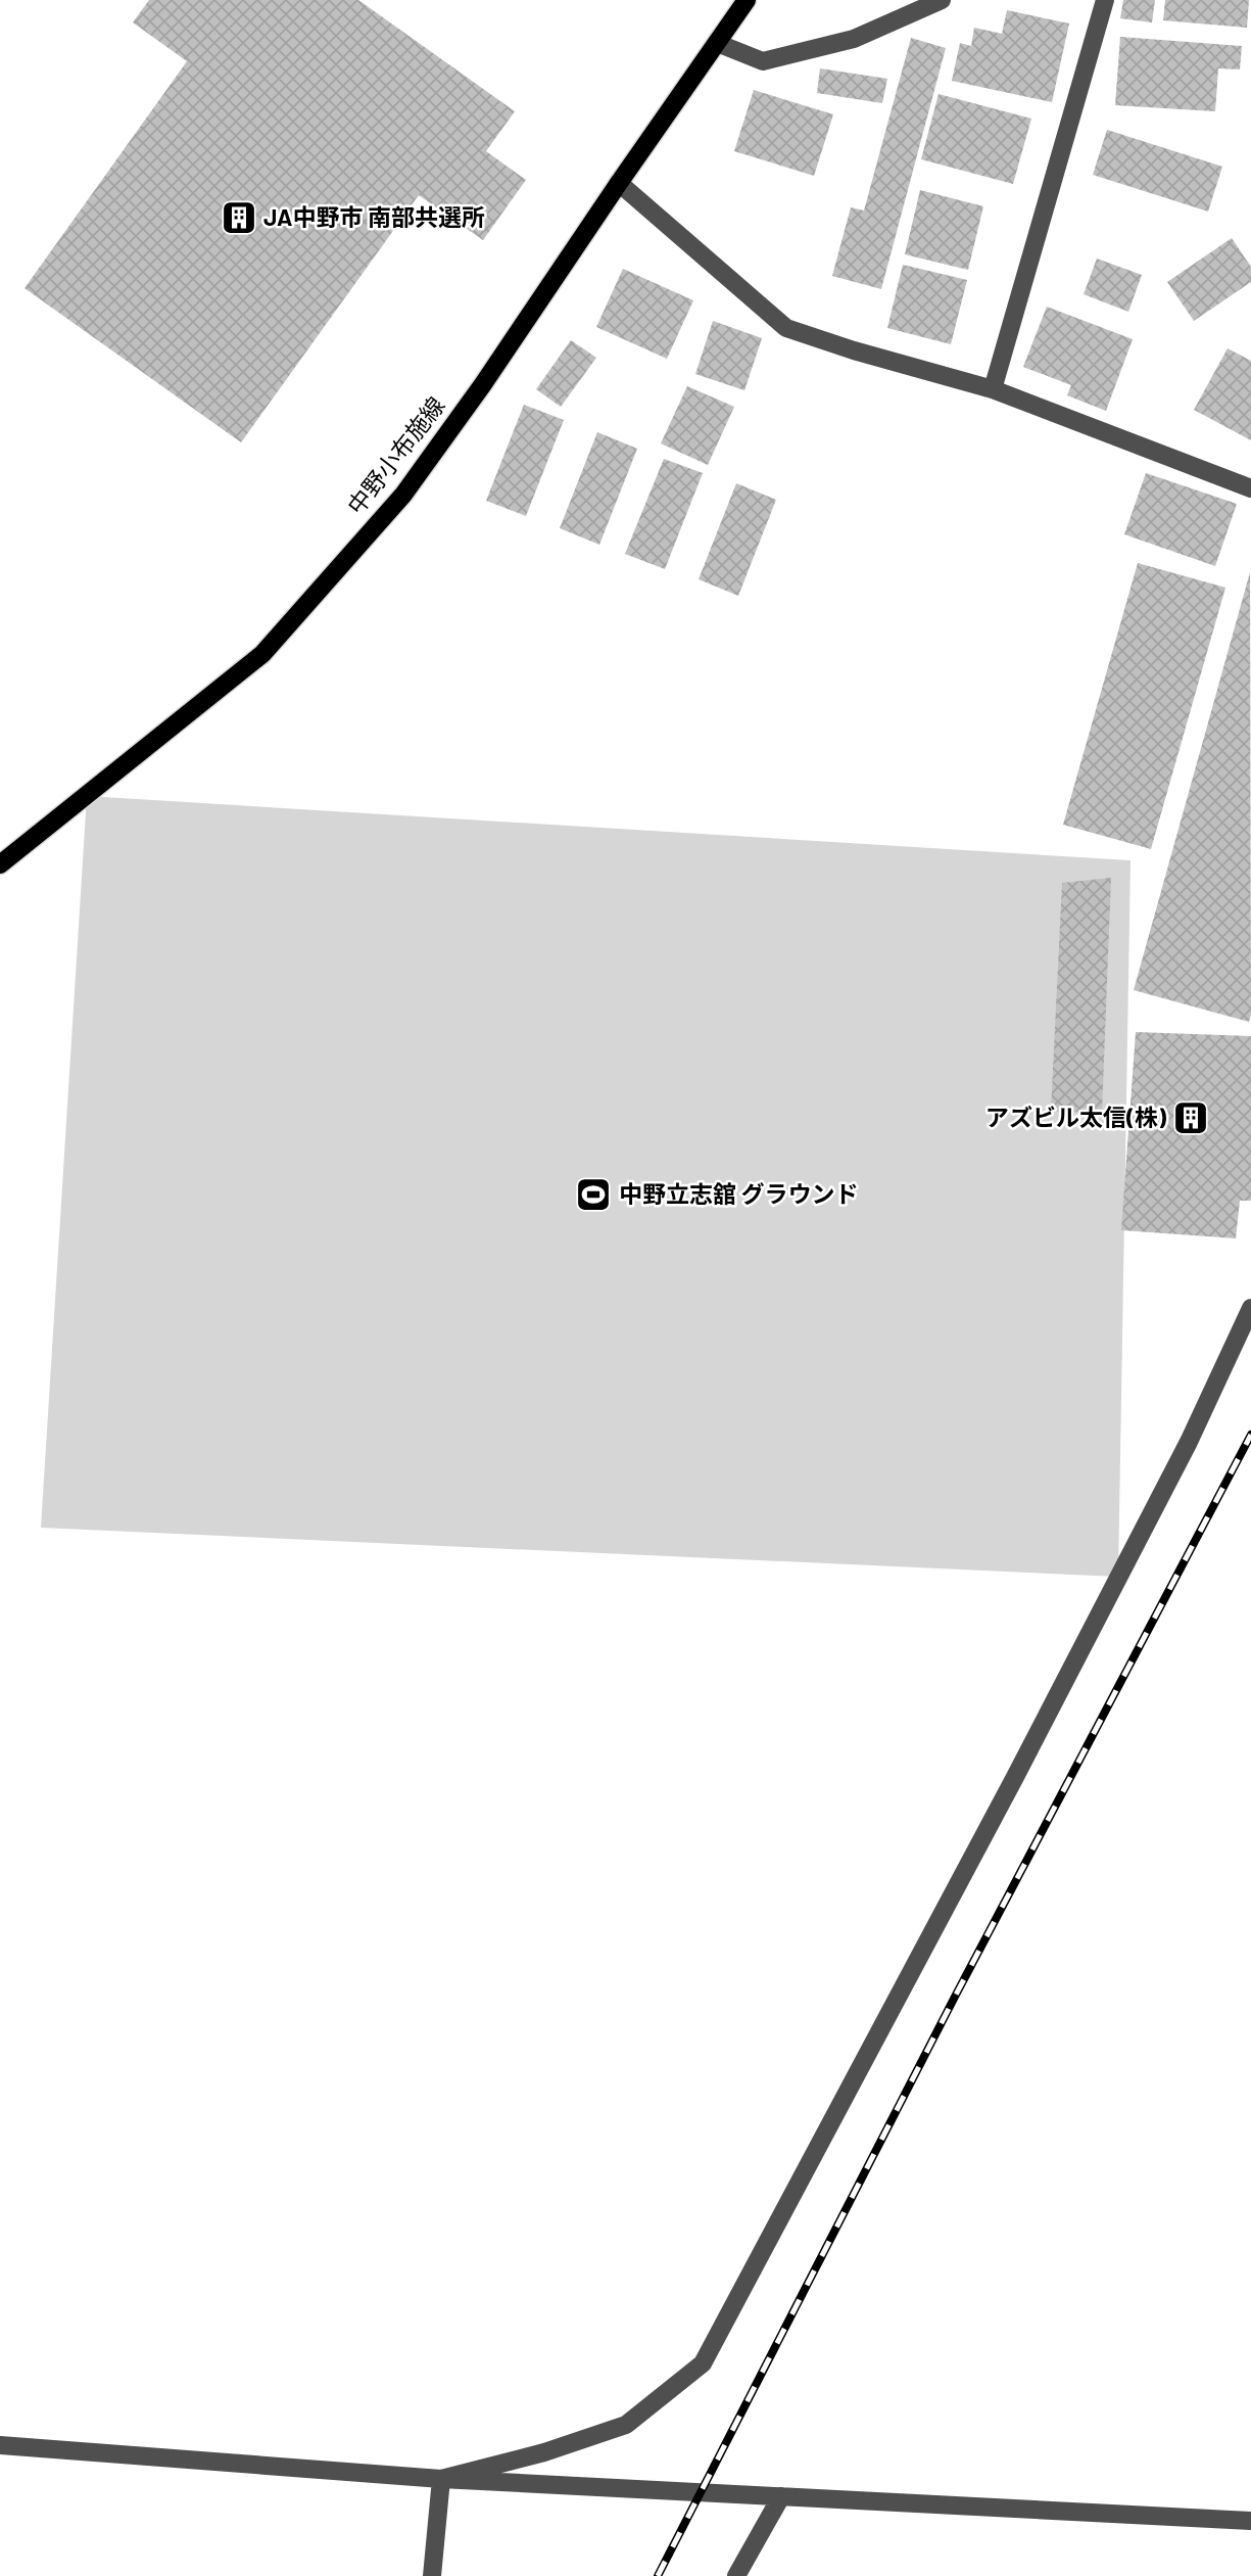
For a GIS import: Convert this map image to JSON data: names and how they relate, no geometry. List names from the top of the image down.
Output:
{
  "streets": {
    "main road": ["中野小布施線"]
  },
  "places": {
    "building": ["JA中野市 南部共選所", "アズビル太信(株)"],
    "sports": ["中野立志舘 グラウンド"]
  }
}
